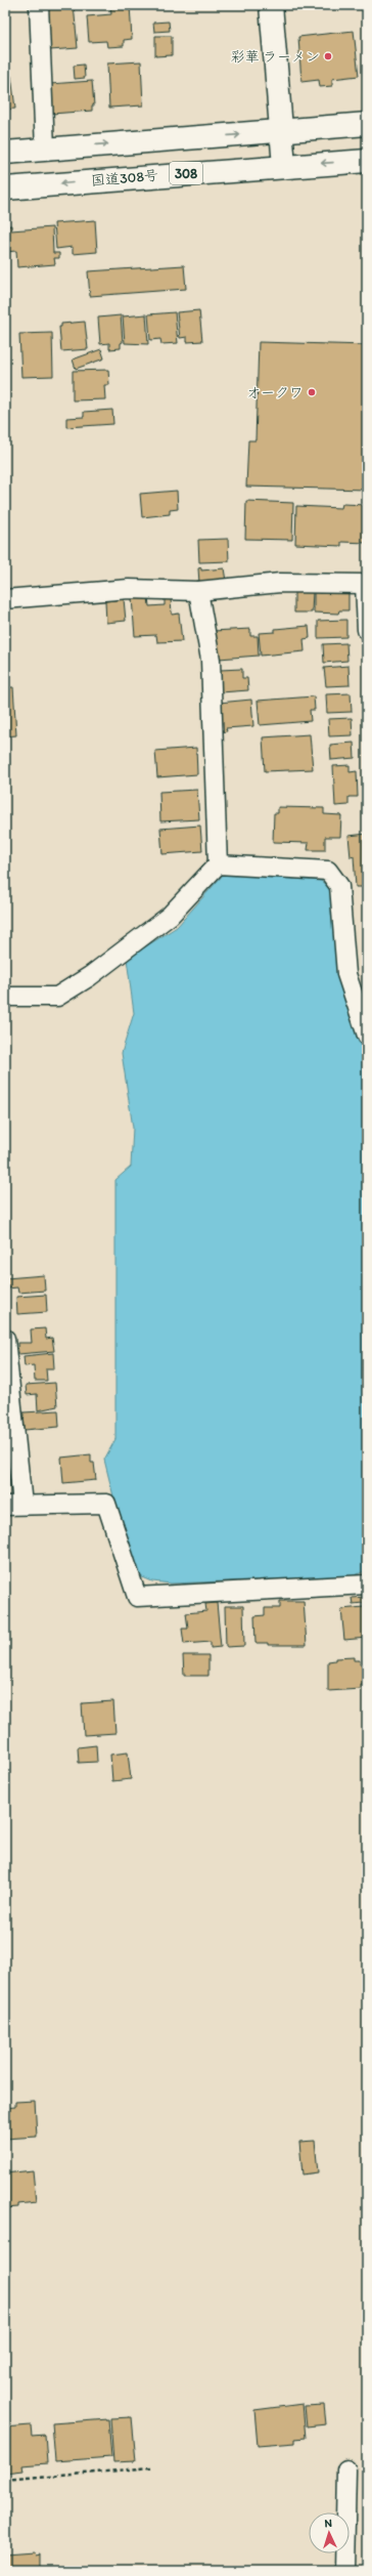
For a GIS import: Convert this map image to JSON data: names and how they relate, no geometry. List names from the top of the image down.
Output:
{
  "streets": {
    "main road": ["308", "国道308号"]
  },
  "places": ["彩華 ラーメン", "オークワ"],
  "north": "top"
}
